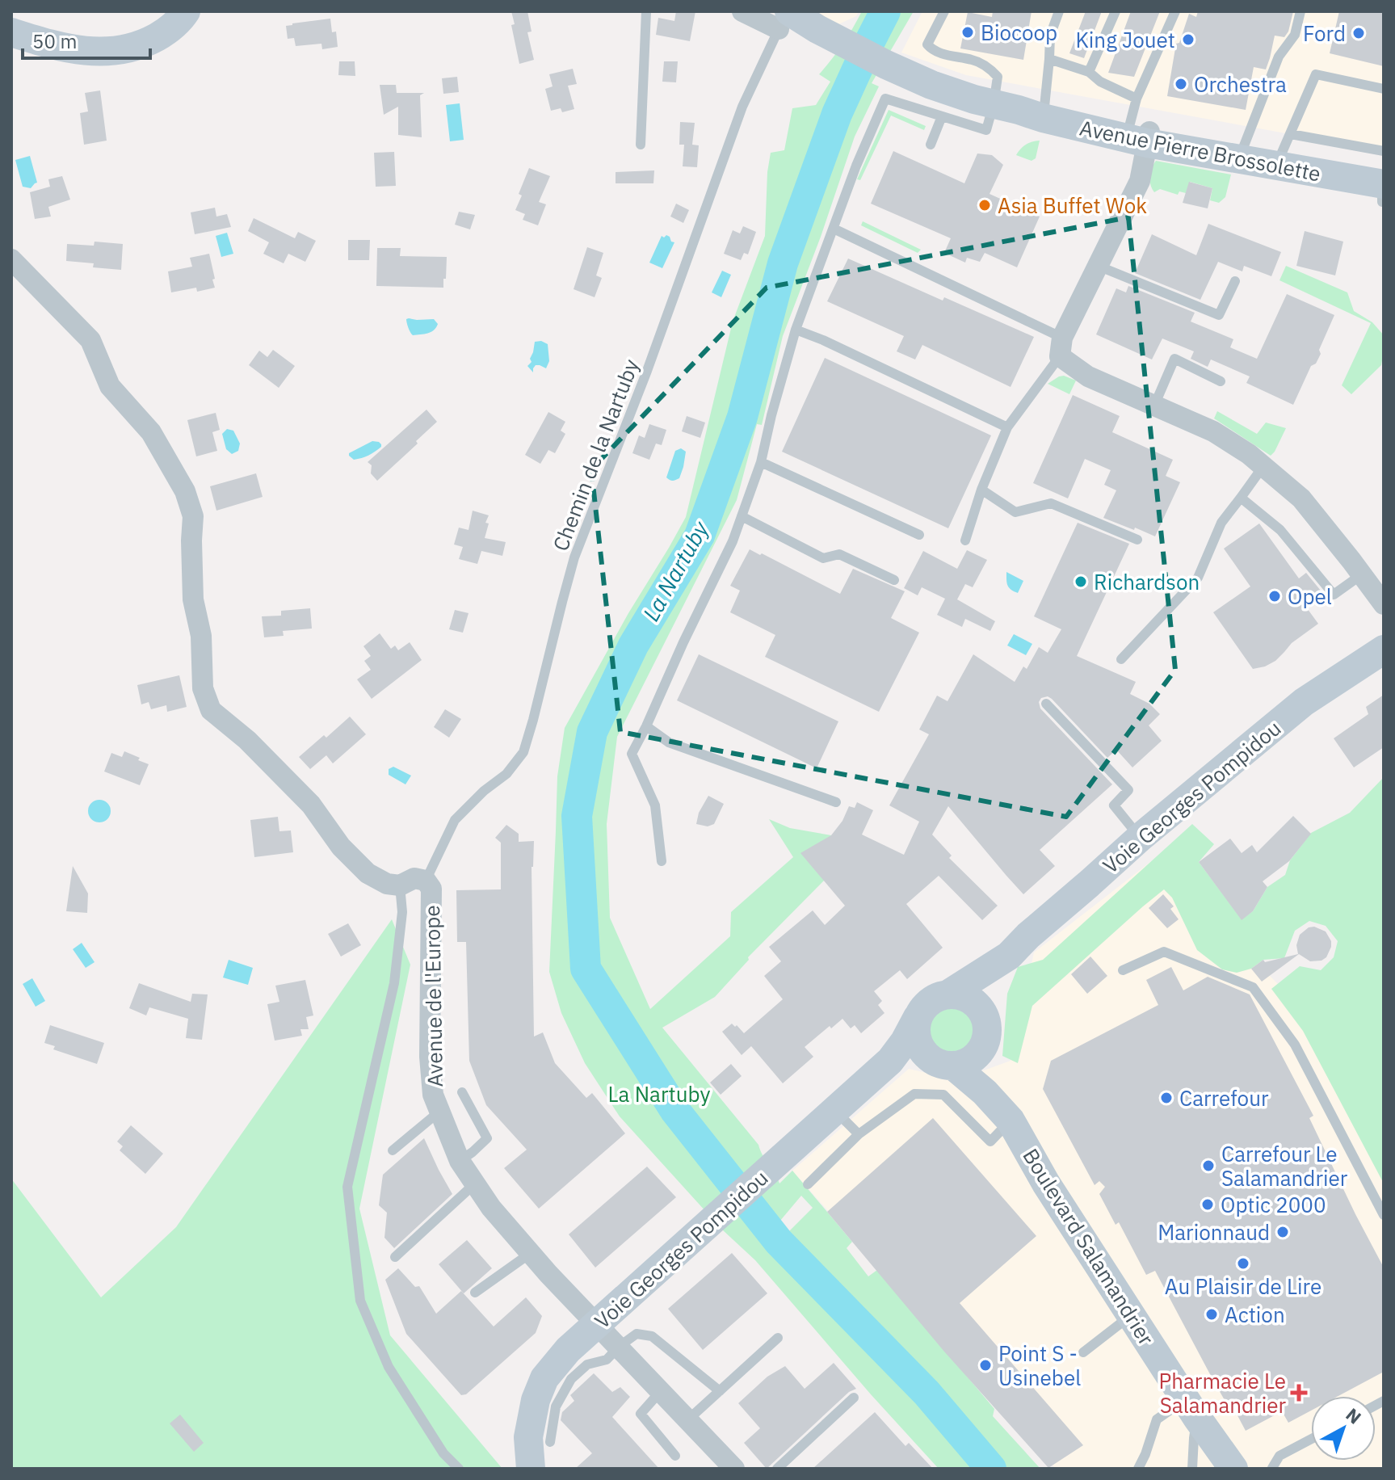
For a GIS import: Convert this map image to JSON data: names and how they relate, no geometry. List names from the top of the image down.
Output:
{
  "streets": {
    "main road": ["Avenue Pierre Brossolette", "Voie Georges Pompidou", "Boulevard Salamandrier"],
    "street": ["Avenue de l'Europe"],
    "lane": ["Chemin de la Nartuby"]
  },
  "crossings": [
    ["Avenue Pierre Brossolette", "Chemin de la Nartuby"],
    ["Chemin de la Nartuby", "Avenue de l'Europe"],
    ["Voie Georges Pompidou", "Avenue de l'Europe"],
    ["Voie Georges Pompidou", "Boulevard Salamandrier"]
  ],
  "water": ["La Nartuby"],
  "parks": ["La Nartuby"],
  "places": {
    "other": [
      "Biocoop",
      "Ford",
      "King Jouet",
      "Orchestra",
      "Asia Buffet Wok",
      "Richardson",
      "Opel",
      "Carrefour",
      "Carrefour Le Salamandrier",
      "Optic 2000",
      "Marionnaud",
      "Au Plaisir de Lire",
      "Action",
      "Point S - Usinebel"
    ],
    "health": ["Pharmacie Le Salamandrier"]
  },
  "scale_bar": "50 m",
  "north": "top right"
}
